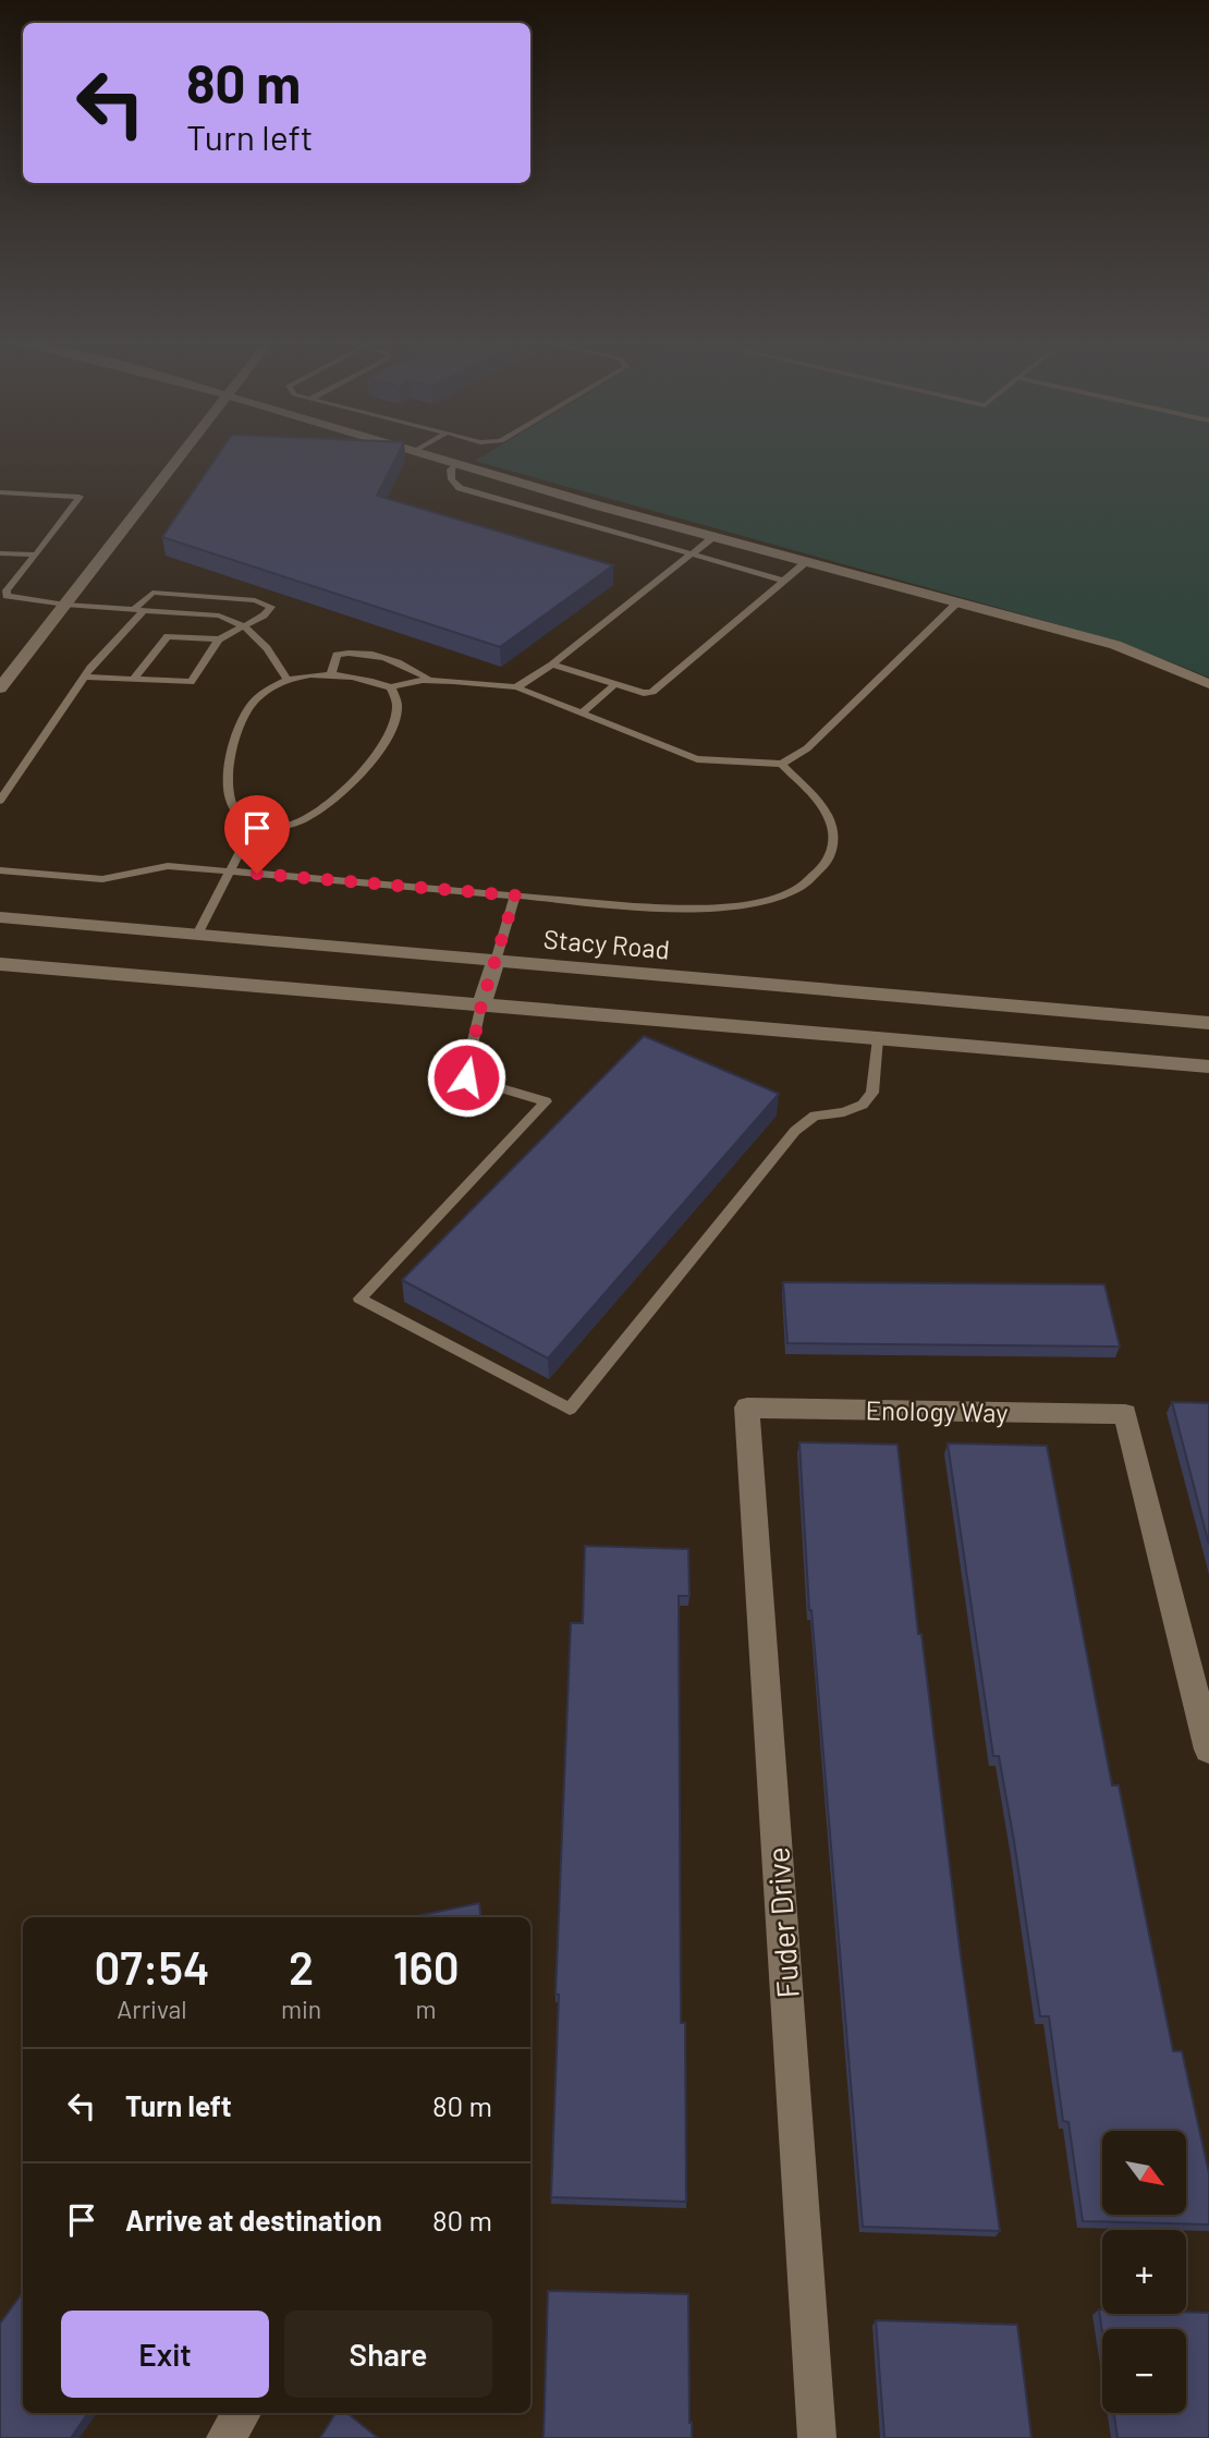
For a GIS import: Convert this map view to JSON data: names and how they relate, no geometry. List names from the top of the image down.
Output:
{
  "streets": {
    "street": ["Stacy Road", "Enology Way", "Fuder Drive"]
  },
  "crossings": [
    ["Enology Way", "Fuder Drive"]
  ],
  "north": "bottom right",
  "page": {
    "turn": ["80 m", "Turn left"],
    "eta": [
      "07:54",
      "Arrival",
      "2",
      "min",
      "160",
      "m"
    ],
    "list": [
      {
        "name": "Turn left",
        "value": "80 m"
      },
      {
        "name": "Arrive at destination",
        "value": "80 m"
      }
    ],
    "map_buttons": ["+", "−"],
    "buttons": ["Exit", "Share"]
  }
}
